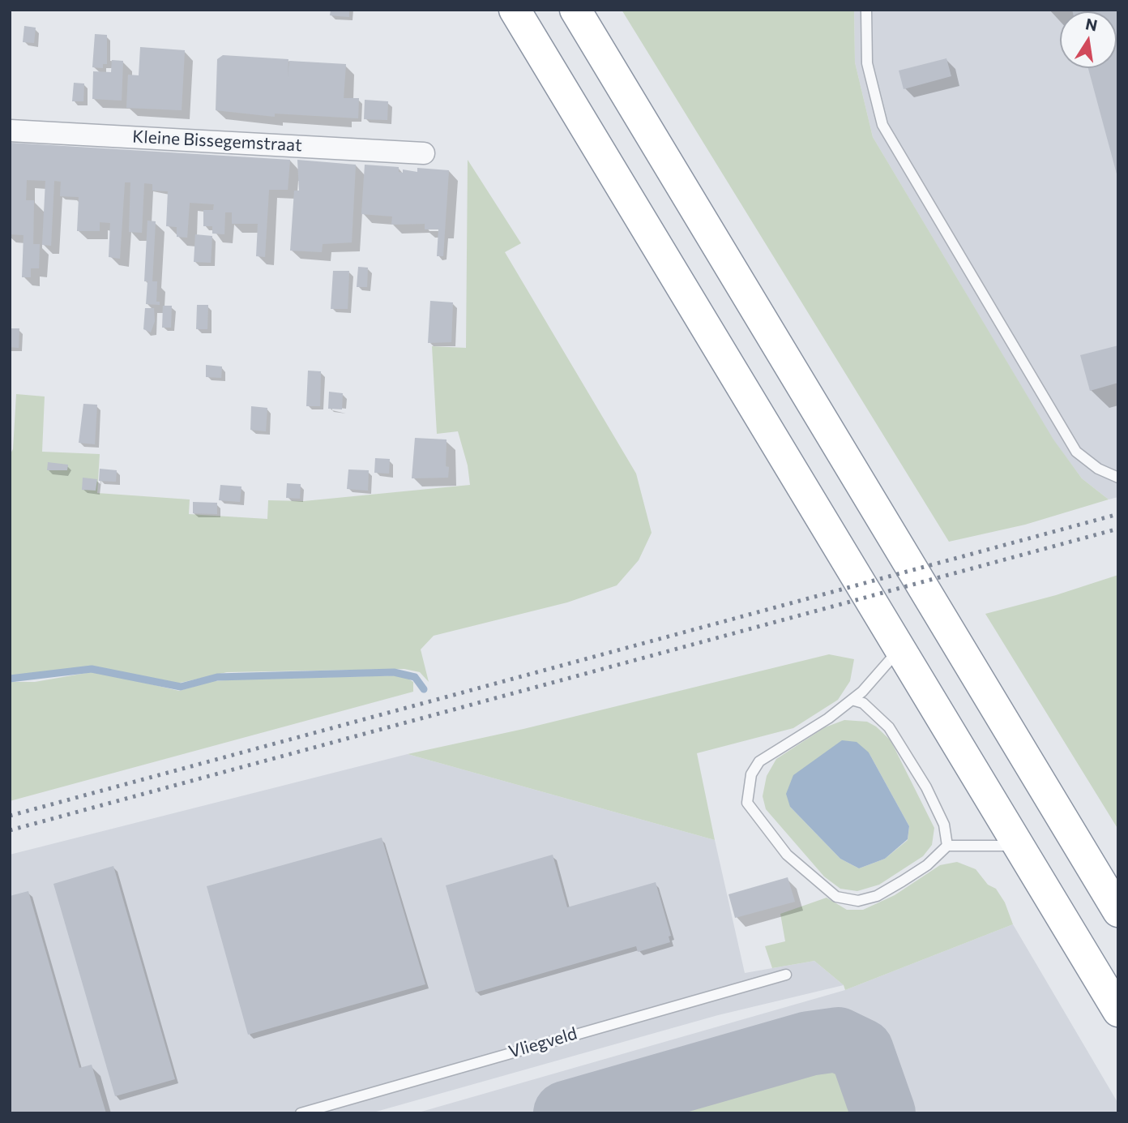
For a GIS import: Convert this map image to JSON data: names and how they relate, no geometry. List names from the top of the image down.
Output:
{
  "streets": {
    "street": ["Kleine Bissegemstraat"],
    "lane": ["Vliegveld"]
  },
  "north": "top"
}
